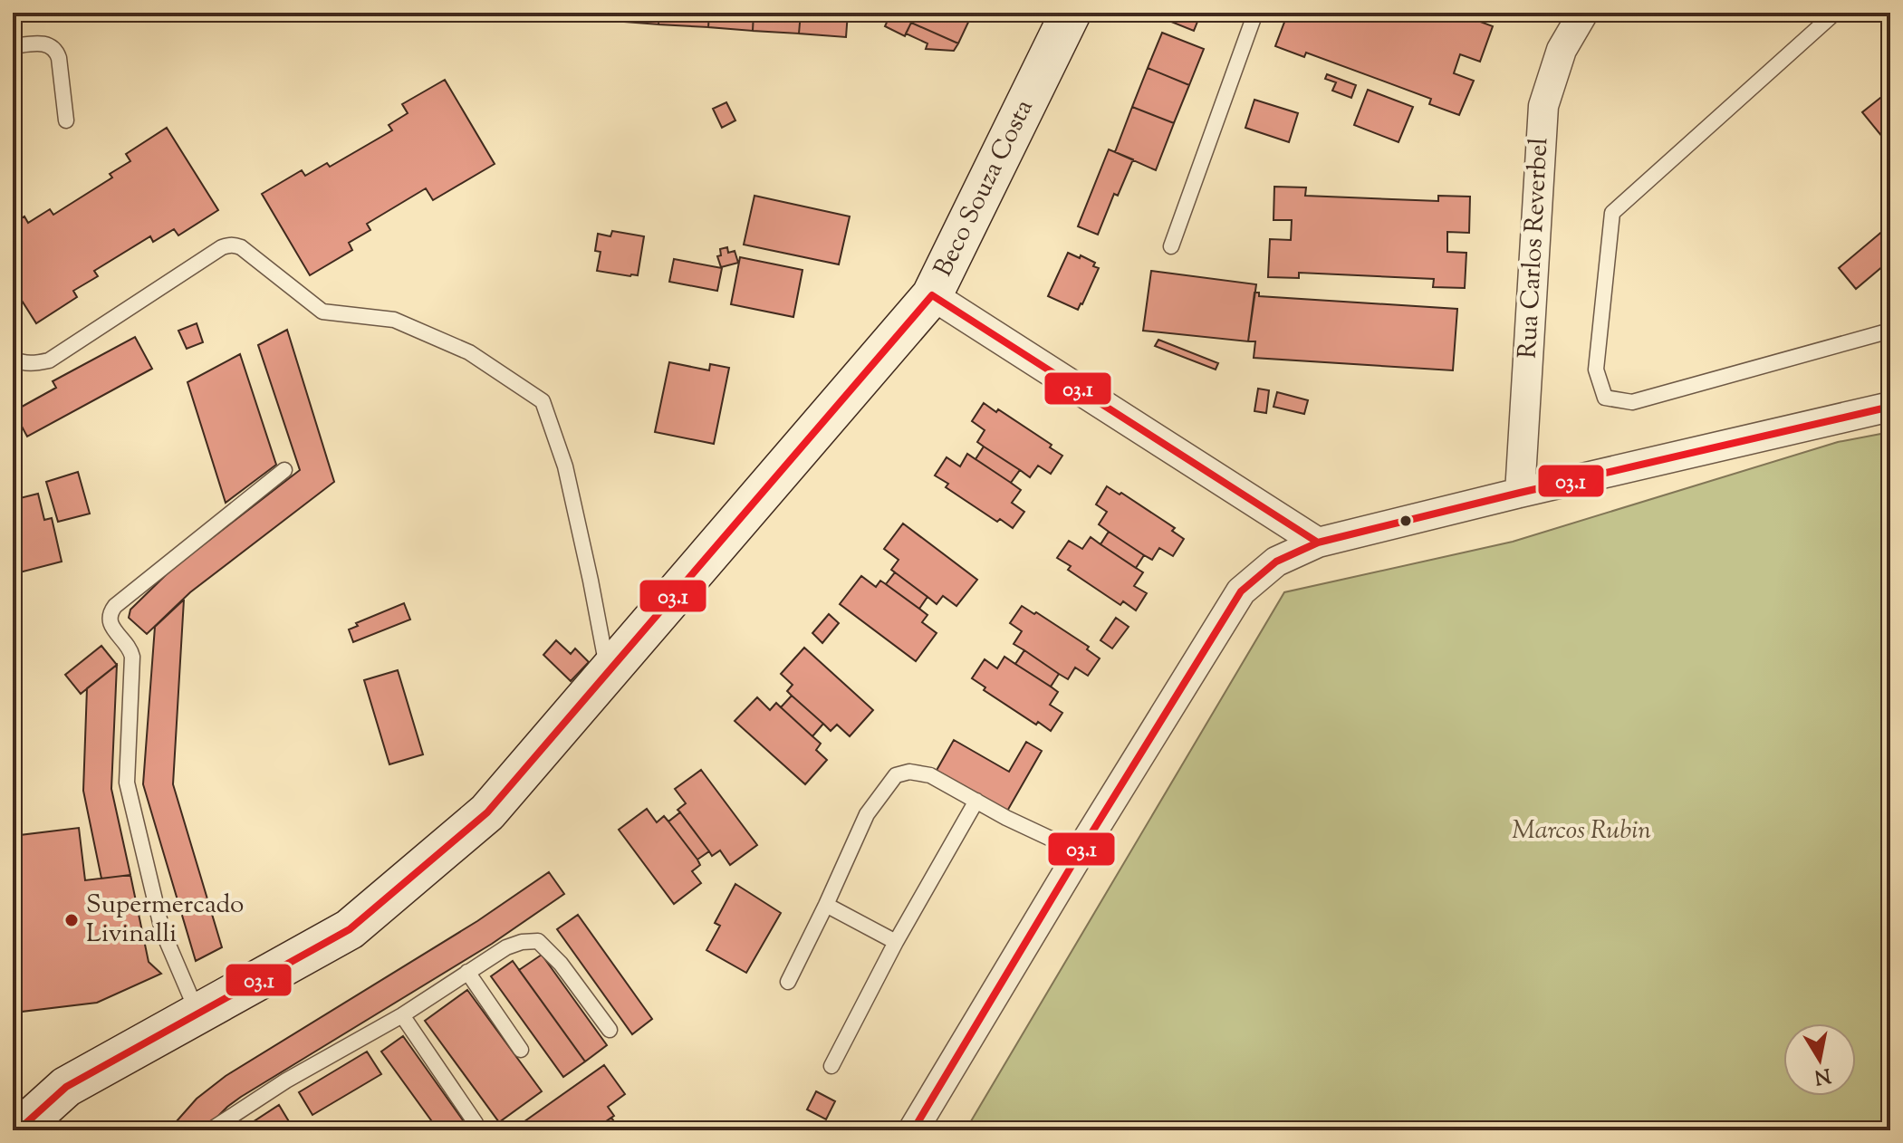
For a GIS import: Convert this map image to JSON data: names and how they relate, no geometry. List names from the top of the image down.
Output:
{
  "streets": {
    "street": ["Beco Souza Costa", "Rua Carlos Reverbel"]
  },
  "parks": ["Marcos Rubin"],
  "places": ["Supermercado Livinalli"],
  "lines": ["transit line 03.1"],
  "north": "bottom"
}
